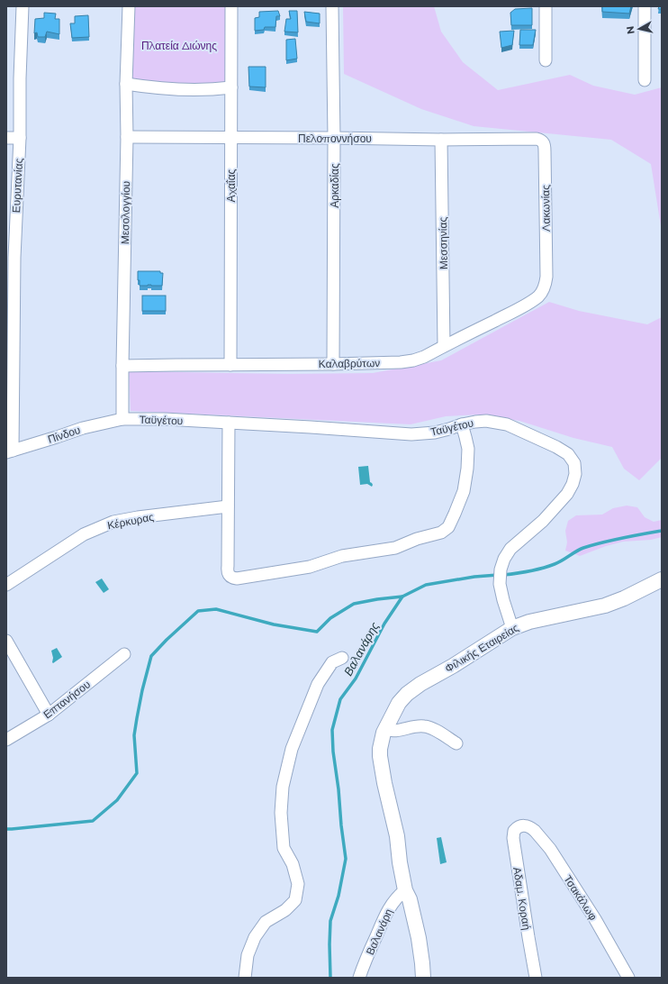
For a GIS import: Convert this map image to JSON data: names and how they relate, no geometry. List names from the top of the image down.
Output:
{
  "streets": {
    "main road": ["Φιλικής Εταιρείας"],
    "street": [
      "Πελοποννήσου",
      "Ευρυτανίας",
      "Αχαΐας",
      "Αρκαδίας",
      "Λακωνίας",
      "Μεσολογγίου",
      "Μεσσηνίας",
      "Καλαβρύτων",
      "Ταϋγέτου",
      "Πίνδου",
      "Κέρκυρας",
      "Επτανήσου",
      "Τσακάλωφ",
      "Αδαμ. Κοραή",
      "Βαλανάρη"
    ]
  },
  "crossings": [
    ["Πελοποννήσου", "Αχαΐας"],
    ["Πελοποννήσου", "Αρκαδίας"],
    ["Πελοποννήσου", "Λακωνίας"],
    ["Πελοποννήσου", "Μεσολογγίου"],
    ["Πελοποννήσου", "Μεσσηνίας"],
    ["Ευρυτανίας", "Πίνδου"],
    ["Αχαΐας", "Καλαβρύτων"],
    ["Αρκαδίας", "Καλαβρύτων"],
    ["Λακωνίας", "Καλαβρύτων"],
    ["Μεσολογγίου", "Καλαβρύτων"],
    ["Μεσολογγίου", "Ταϋγέτου"],
    ["Μεσολογγίου", "Πίνδου"],
    ["Μεσσηνίας", "Καλαβρύτων"],
    ["Ταϋγέτου", "Πίνδου"],
    ["Ταϋγέτου", "Φιλικής Εταιρείας"],
    ["Φιλικής Εταιρείας", "Βαλανάρη"],
    ["Τσακάλωφ", "Αδαμ. Κοραή"]
  ],
  "water": ["Βαλανάρης"],
  "parks": ["Πλατεία Διώνης"],
  "north": "left"
}
